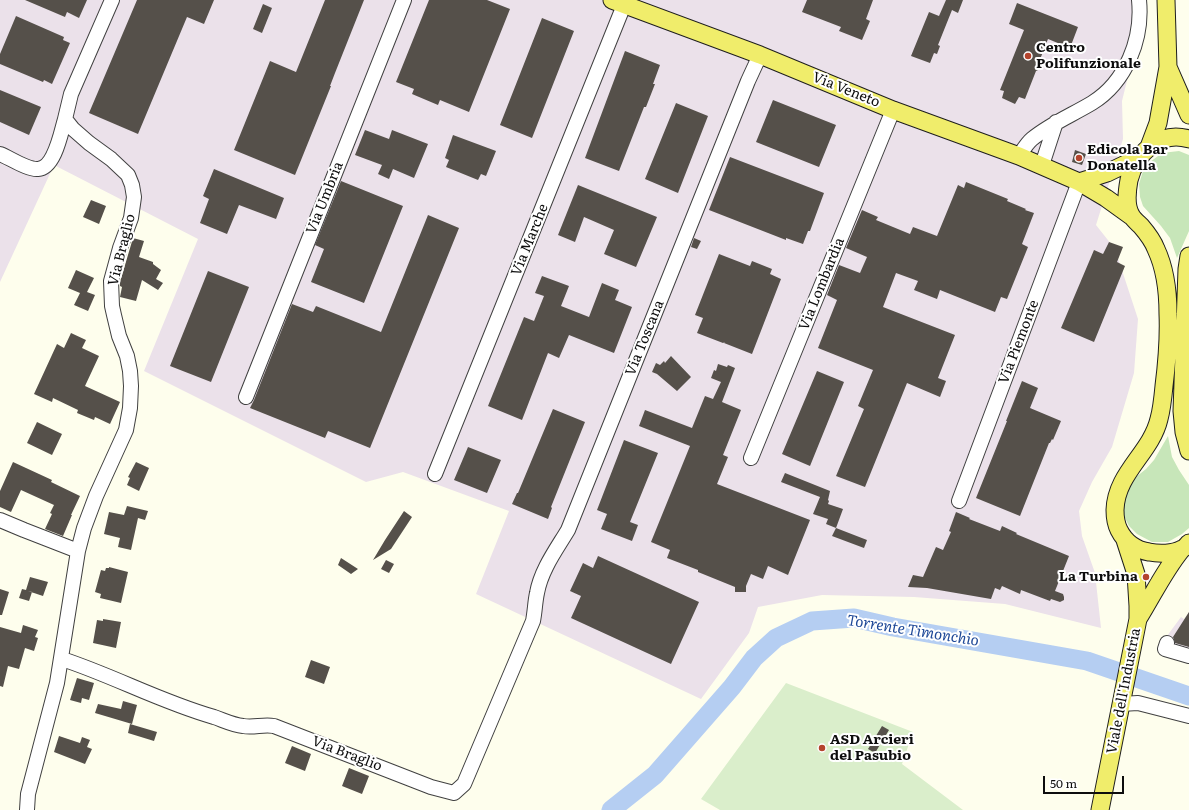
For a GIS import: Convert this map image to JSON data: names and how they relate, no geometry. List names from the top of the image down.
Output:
{
  "streets": {
    "main road": ["Via Veneto", "Viale dell'Industria"],
    "street": [
      "Via Umbria",
      "Via Marche",
      "Via Braglio",
      "Via Lombardia",
      "Via Toscana",
      "Via Piemonte"
    ]
  },
  "crossings": [
    ["Via Veneto", "Via Marche"],
    ["Via Veneto", "Via Lombardia"],
    ["Via Veneto", "Via Toscana"],
    ["Via Veneto", "Via Piemonte"],
    ["Via Veneto", "Viale dell'Industria"],
    ["Via Braglio", "Via Toscana"]
  ],
  "water": ["Torrente Timonchio"],
  "places": [
    "Centro Polifunzionale",
    "Edicola Bar Donatella",
    "La Turbina",
    "ASD Arcieri del Pasubio"
  ],
  "scale_bar": "50 m"
}
